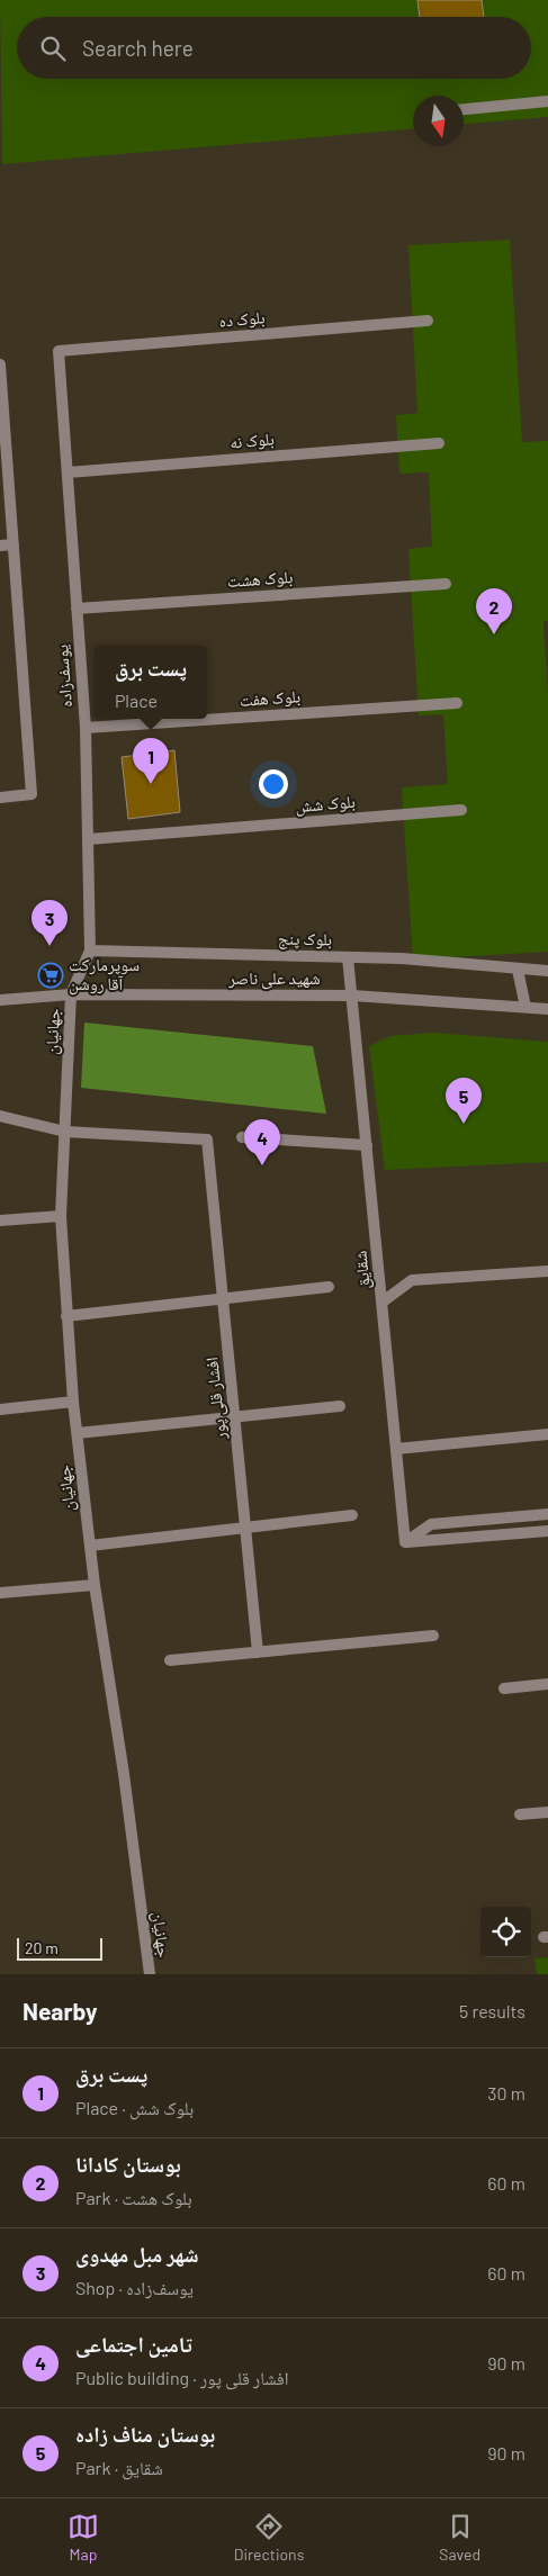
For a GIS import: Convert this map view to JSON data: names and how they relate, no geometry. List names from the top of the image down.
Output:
{
  "streets": {
    "street": [
      "بلوک ده",
      "بلوک نه",
      "بلوک هشت",
      "یوسف‌زاده",
      "بلوک هفت",
      "بلوک شش",
      "بلوک پنج",
      "شهید علی ناصر",
      "جهانیان",
      "شقایق",
      "افشار قلی پور"
    ]
  },
  "crossings": [
    ["بلوک ده", "یوسف‌زاده"],
    ["بلوک نه", "یوسف‌زاده"],
    ["بلوک هشت", "یوسف‌زاده"],
    ["یوسف‌زاده", "بلوک هفت"],
    ["یوسف‌زاده", "بلوک شش"],
    ["یوسف‌زاده", "بلوک پنج"],
    ["یوسف‌زاده", "شهید علی ناصر"],
    ["یوسف‌زاده", "جهانیان"],
    ["بلوک پنج", "شقایق"],
    ["شهید علی ناصر", "جهانیان"],
    ["شهید علی ناصر", "شقایق"],
    ["جهانیان", "افشار قلی پور"]
  ],
  "places": {
    "supermarket": ["سوپرمارکت آقا روشن"]
  },
  "scale_bar": "20 m",
  "north": "bottom",
  "page": {
    "search": "Search here",
    "pins": [
      "2",
      "1",
      "3",
      "5",
      "4"
    ],
    "popup": ["پست برق", "Place"],
    "scale": "20 m",
    "heading": ["Nearby", "5 results"],
    "list": [
      {
        "mark": "1",
        "name": "پست برق",
        "note": "Place · بلوک شش",
        "value": "30 m"
      },
      {
        "mark": "2",
        "name": "بوستان کادانا",
        "note": "Park · بلوک هشت",
        "value": "60 m"
      },
      {
        "mark": "3",
        "name": "شهر مبل مهدوی",
        "note": "Shop · یوسف‌زاده",
        "value": "60 m"
      },
      {
        "mark": "4",
        "name": "تامین اجتماعی",
        "note": "Public building · افشار قلی پور",
        "value": "90 m"
      },
      {
        "mark": "5",
        "name": "بوستان مناف زاده",
        "note": "Park · شقایق",
        "value": "90 m"
      }
    ],
    "nav": ["Map", "Directions", "Saved"]
  }
}
